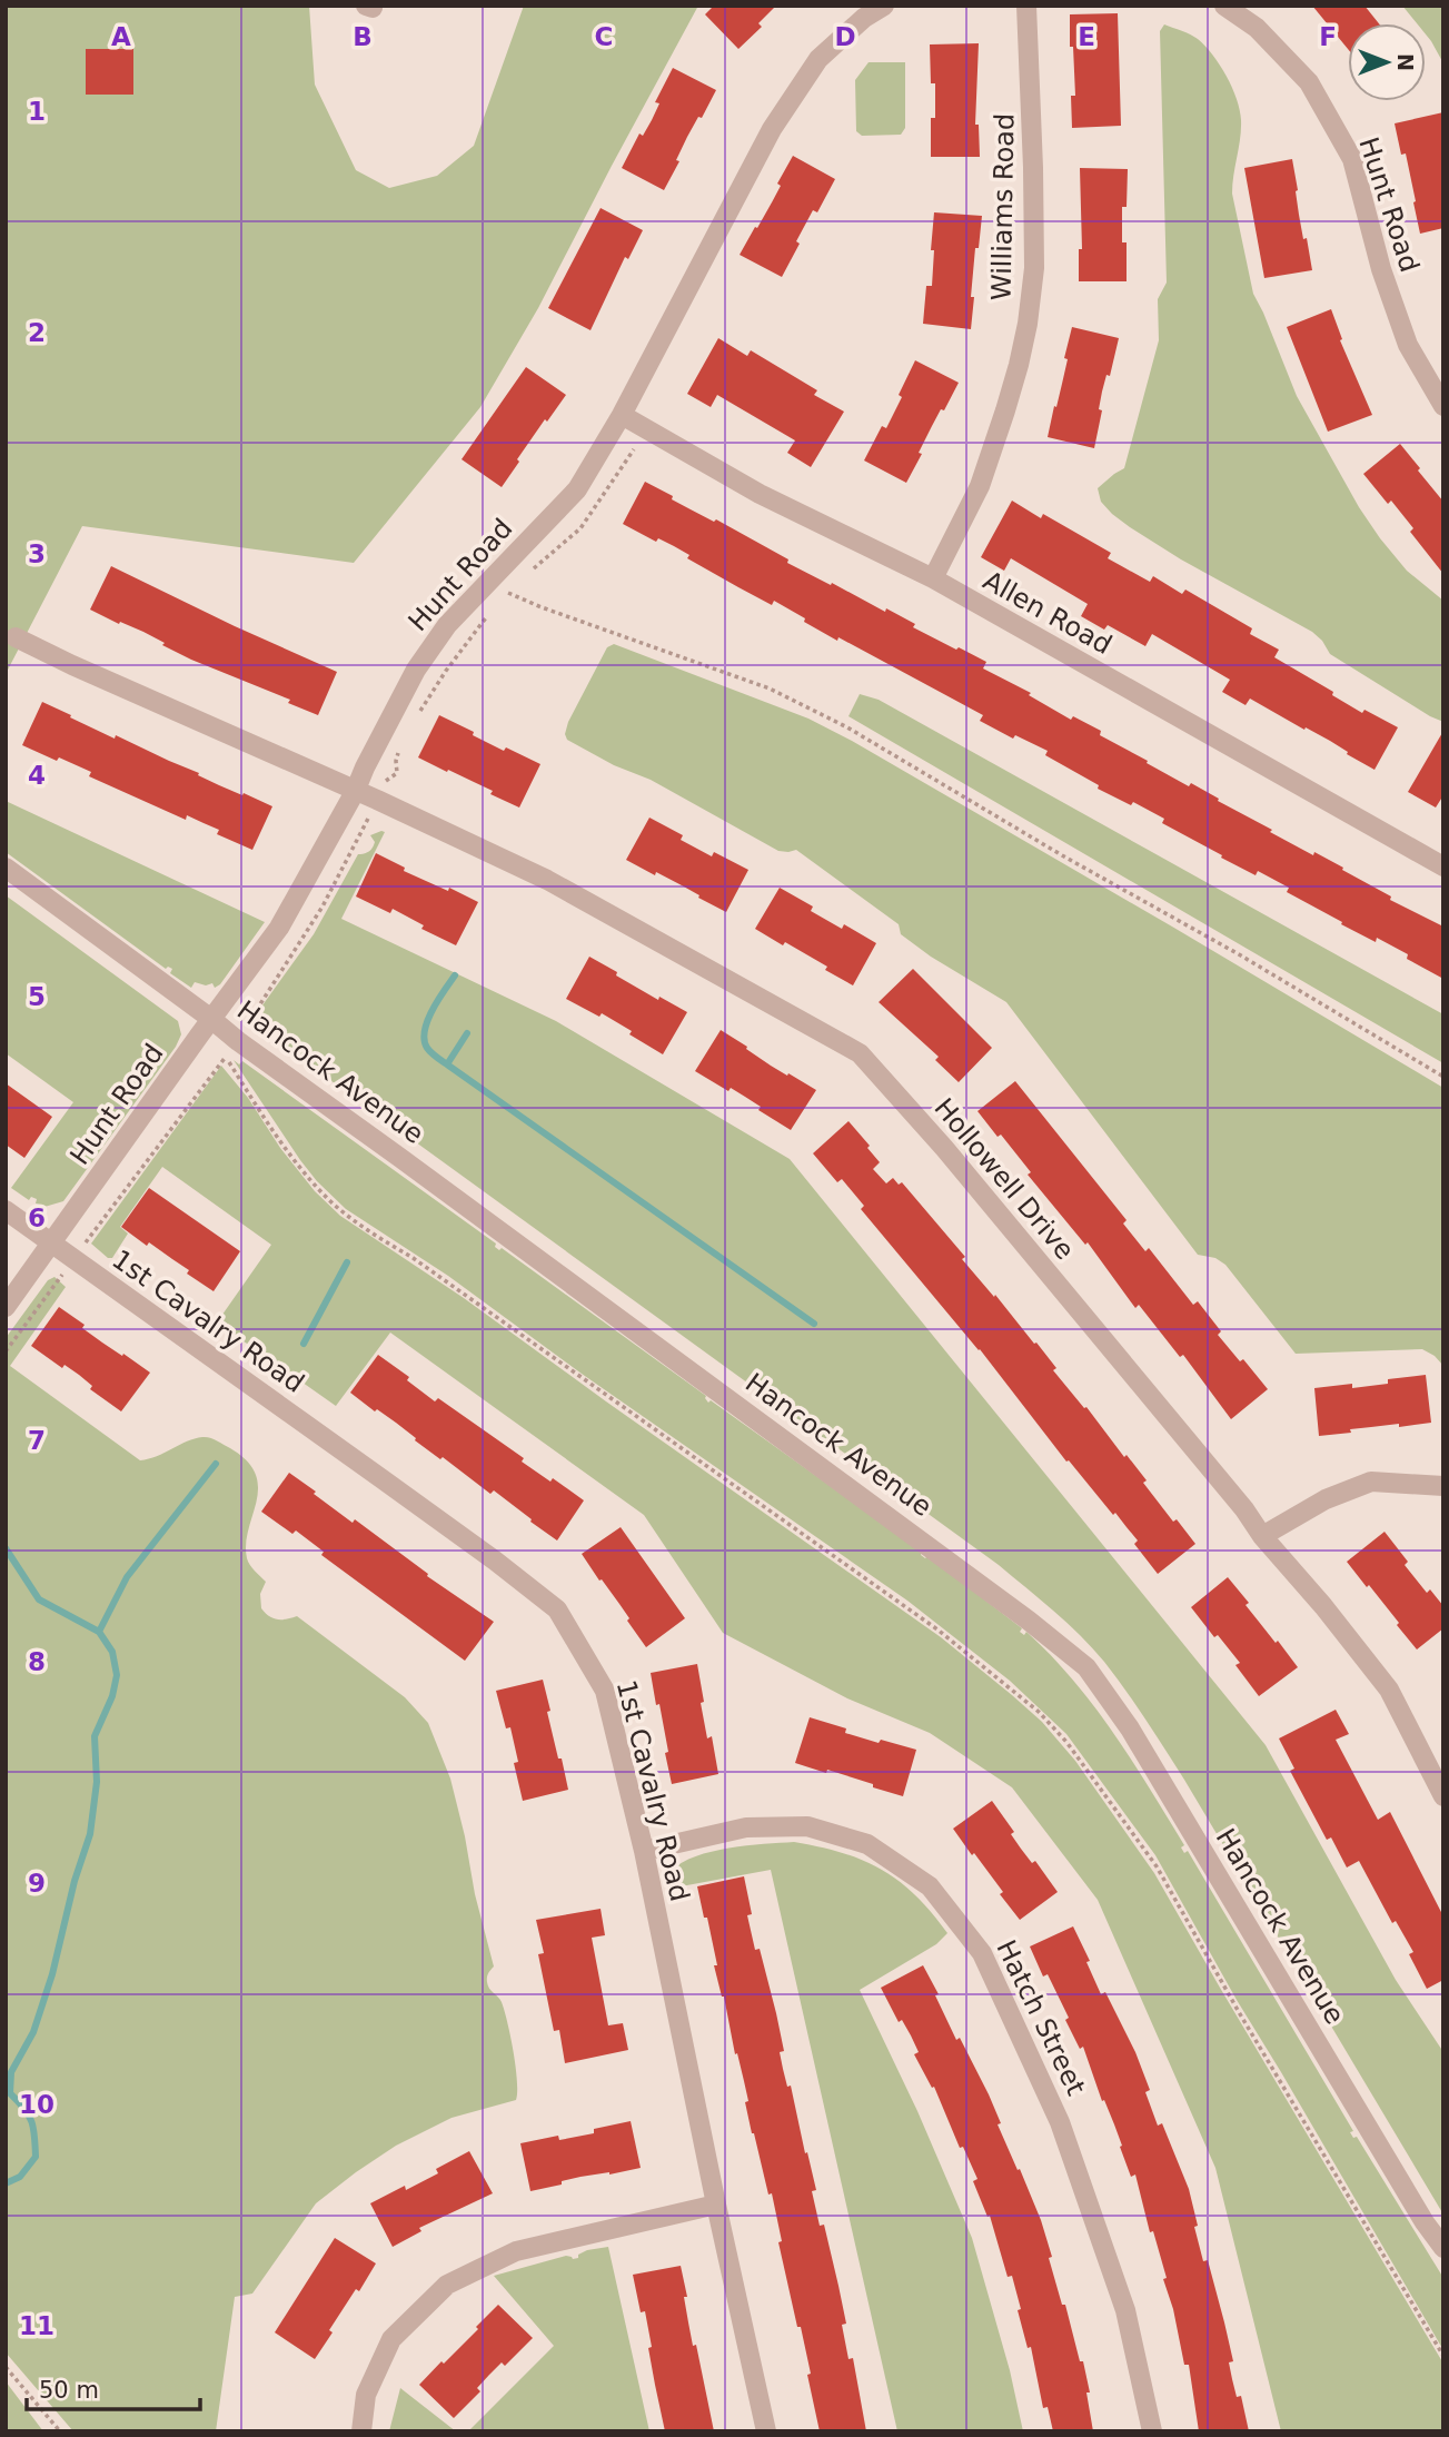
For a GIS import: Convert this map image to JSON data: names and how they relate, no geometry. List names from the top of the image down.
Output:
{
  "streets": {
    "street": [
      "Hunt Road",
      "Williams Road",
      "Allen Road",
      "Hancock Avenue",
      "Hollowell Drive",
      "1st Cavalry Road",
      "Hatch Street"
    ]
  },
  "crossings": [
    ["Hunt Road", "Allen Road"],
    ["Hunt Road", "Hancock Avenue"],
    ["Hunt Road", "Hollowell Drive"],
    ["Hunt Road", "1st Cavalry Road"],
    ["Williams Road", "Allen Road"],
    ["1st Cavalry Road", "Hatch Street"]
  ],
  "scale_bar": "50 m",
  "north": "right",
  "grid": {
    "columns": [
      "A",
      "B",
      "C",
      "D",
      "E",
      "F"
    ],
    "rows": [
      "1",
      "2",
      "3",
      "4",
      "5",
      "6",
      "7",
      "8",
      "9",
      "10",
      "11"
    ]
  }
}
